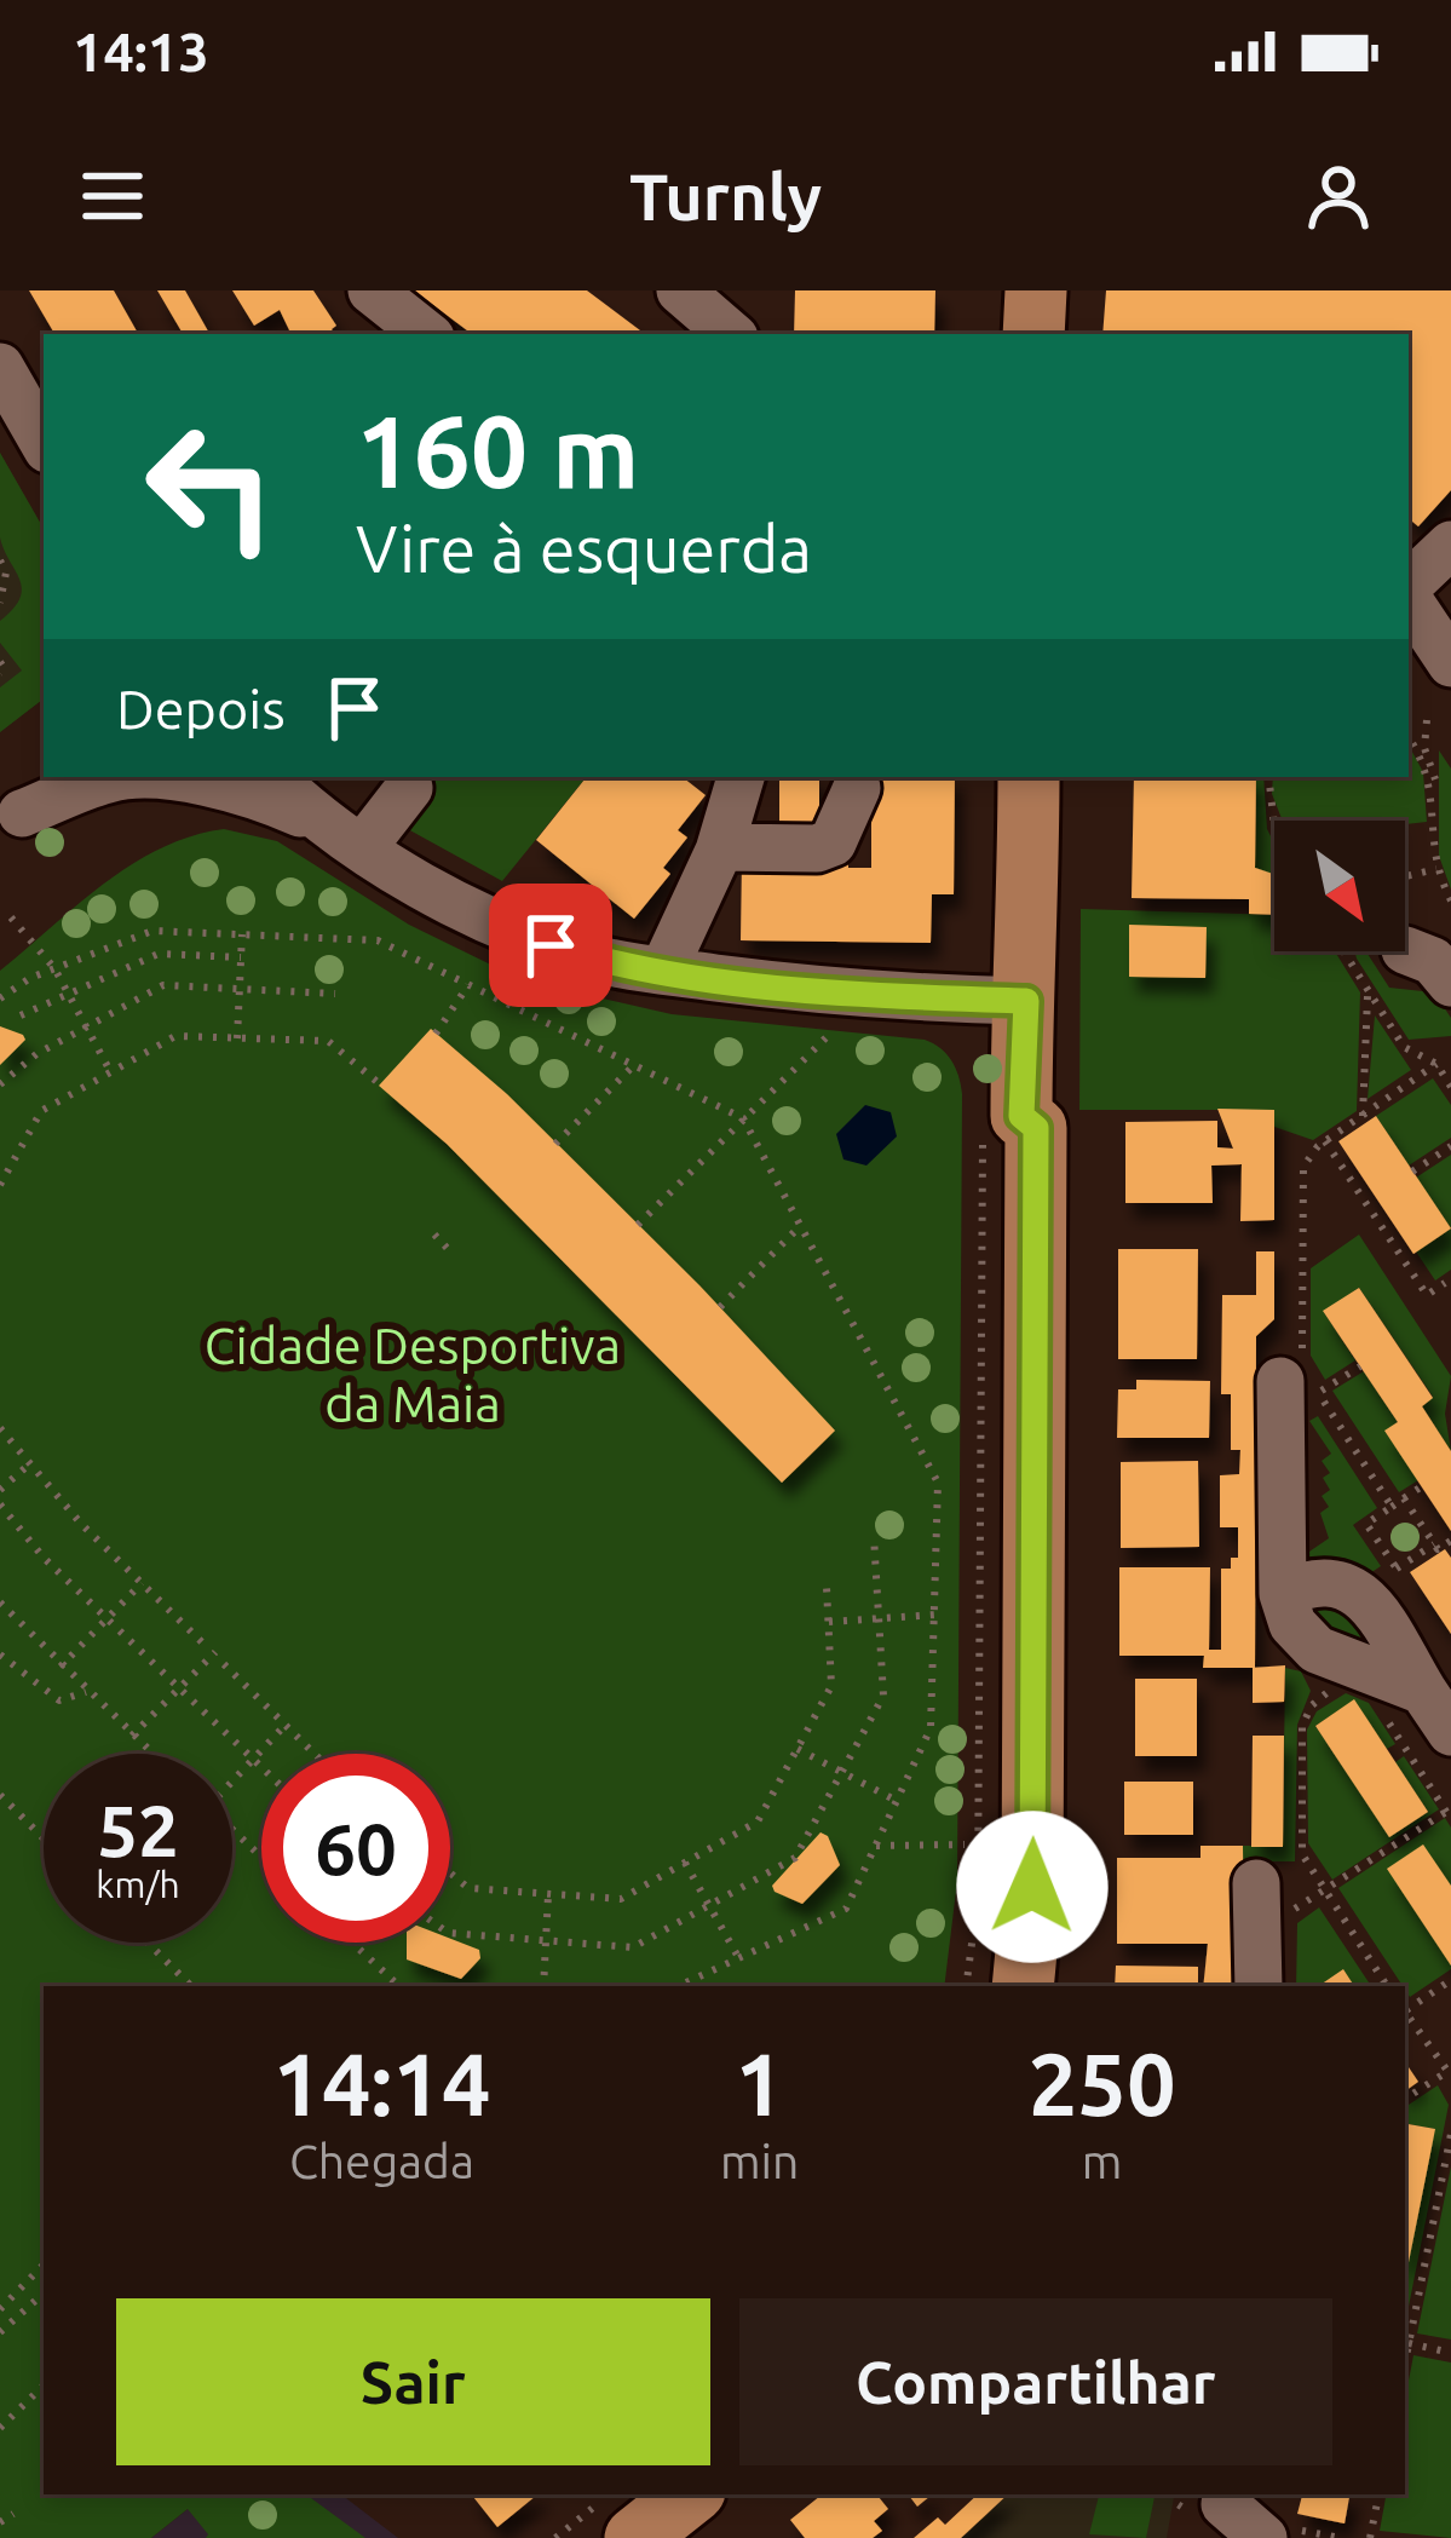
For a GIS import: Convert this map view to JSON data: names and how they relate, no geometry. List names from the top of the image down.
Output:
{
  "parks": ["Cidade Desportiva da Maia"],
  "north": "bottom right",
  "page": {
    "status": "14:13",
    "header": "Turnly",
    "turn": ["160 m", "Vire à esquerda"],
    "then": "Depois",
    "speed": "52 km/h",
    "limit": "60",
    "eta": [
      "14:14",
      "Chegada",
      "1",
      "min",
      "250",
      "m"
    ],
    "buttons": ["Sair", "Compartilhar"]
  }
}
